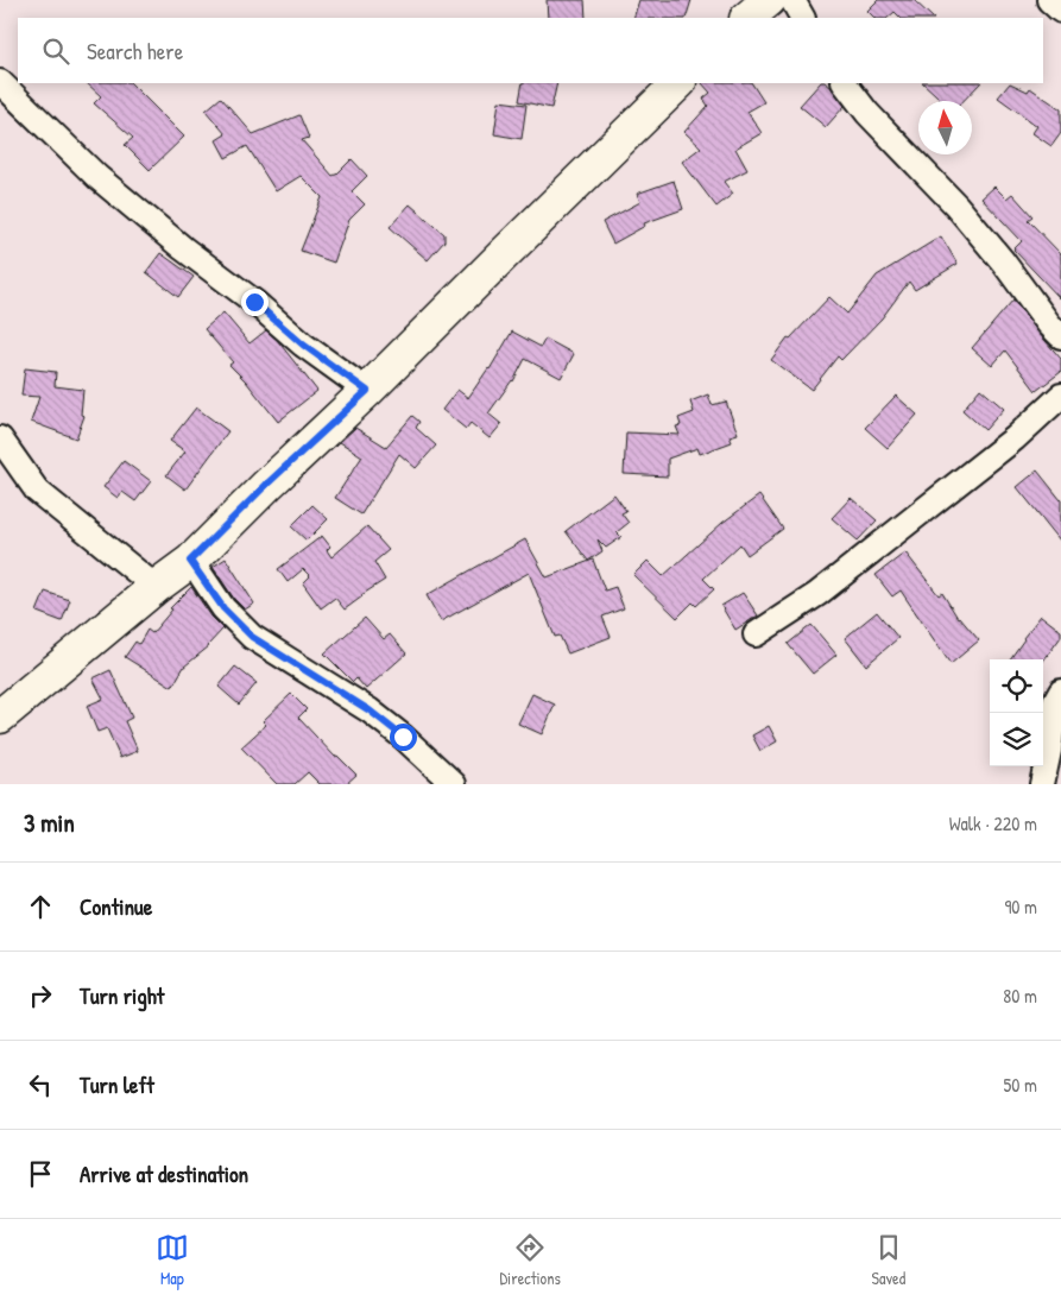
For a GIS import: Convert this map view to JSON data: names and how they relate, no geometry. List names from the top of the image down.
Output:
{
  "north": "top",
  "page": {
    "search": "Search here",
    "heading": ["3 min", "Walk · 220 m"],
    "list": [
      ["Continue", "90 m"],
      ["Turn right", "80 m"],
      ["Turn left", "50 m"],
      "Arrive at destination"
    ],
    "nav": ["Map", "Directions", "Saved"]
  }
}
